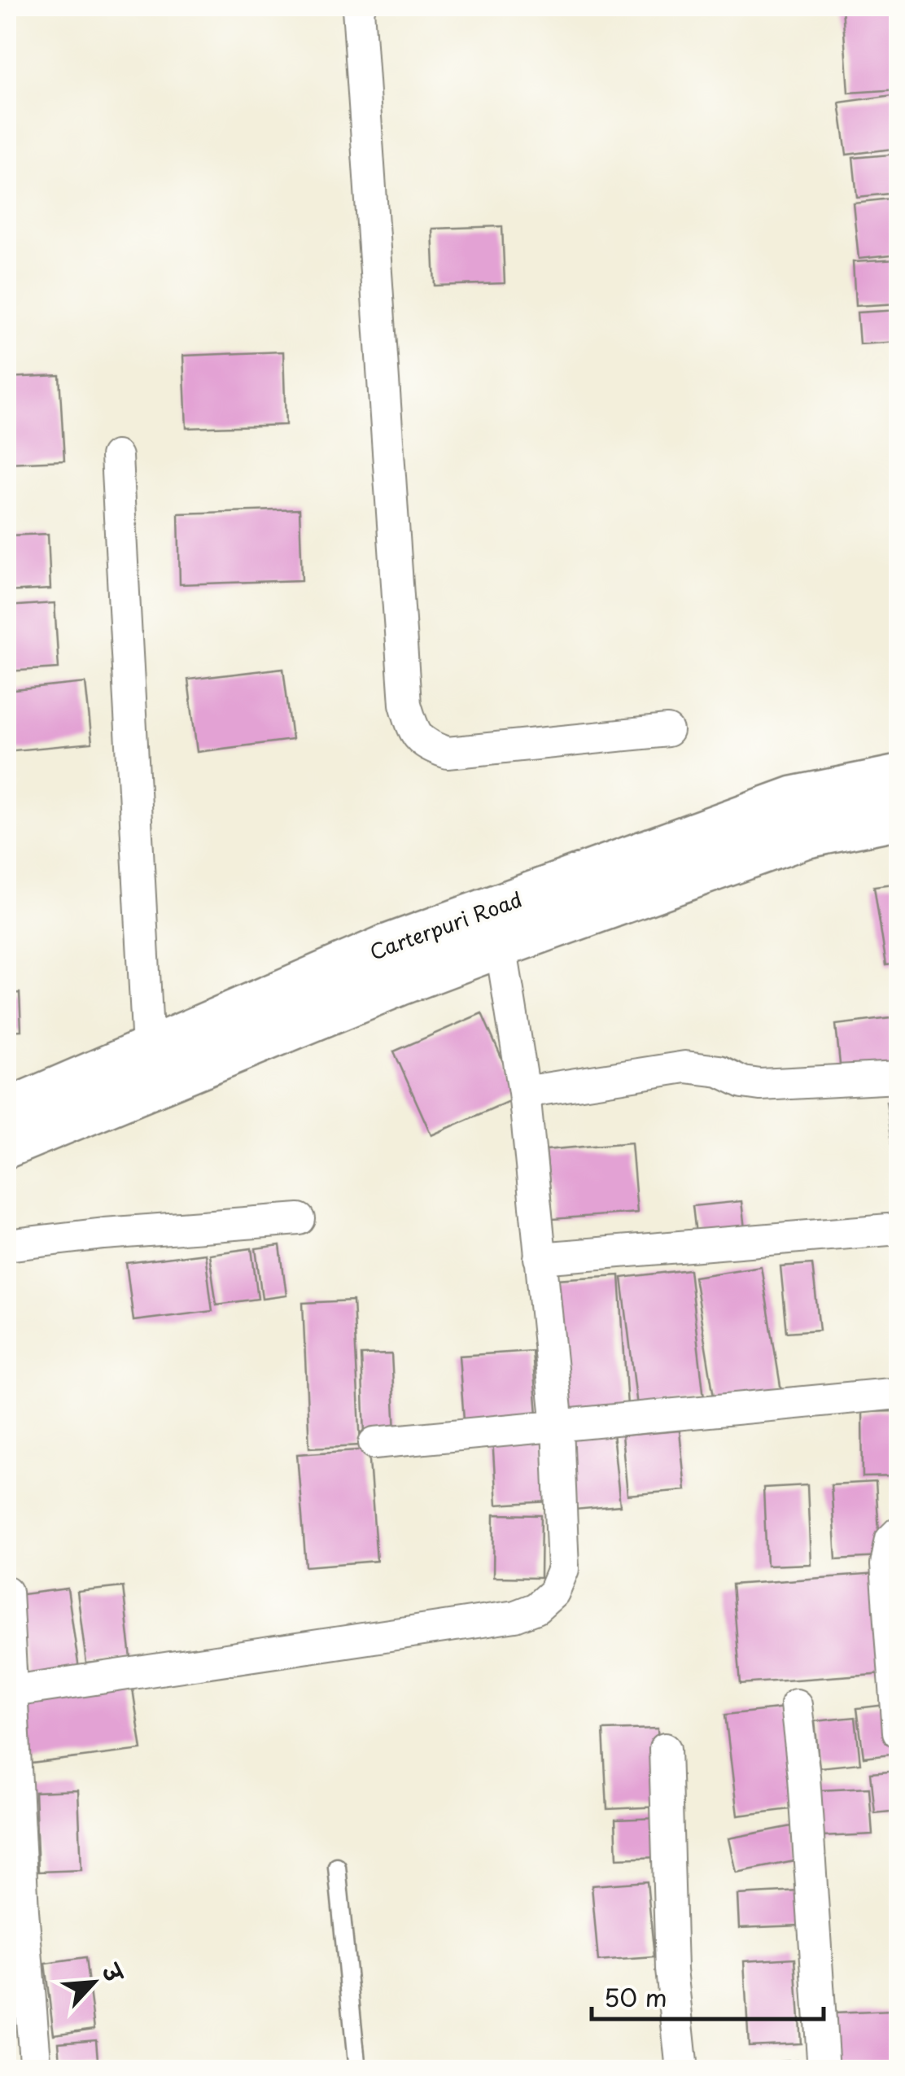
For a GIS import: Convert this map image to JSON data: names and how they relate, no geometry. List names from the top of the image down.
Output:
{
  "streets": {
    "main road": ["Carterpuri Road"]
  },
  "scale_bar": "50 m",
  "north": "top right"
}
